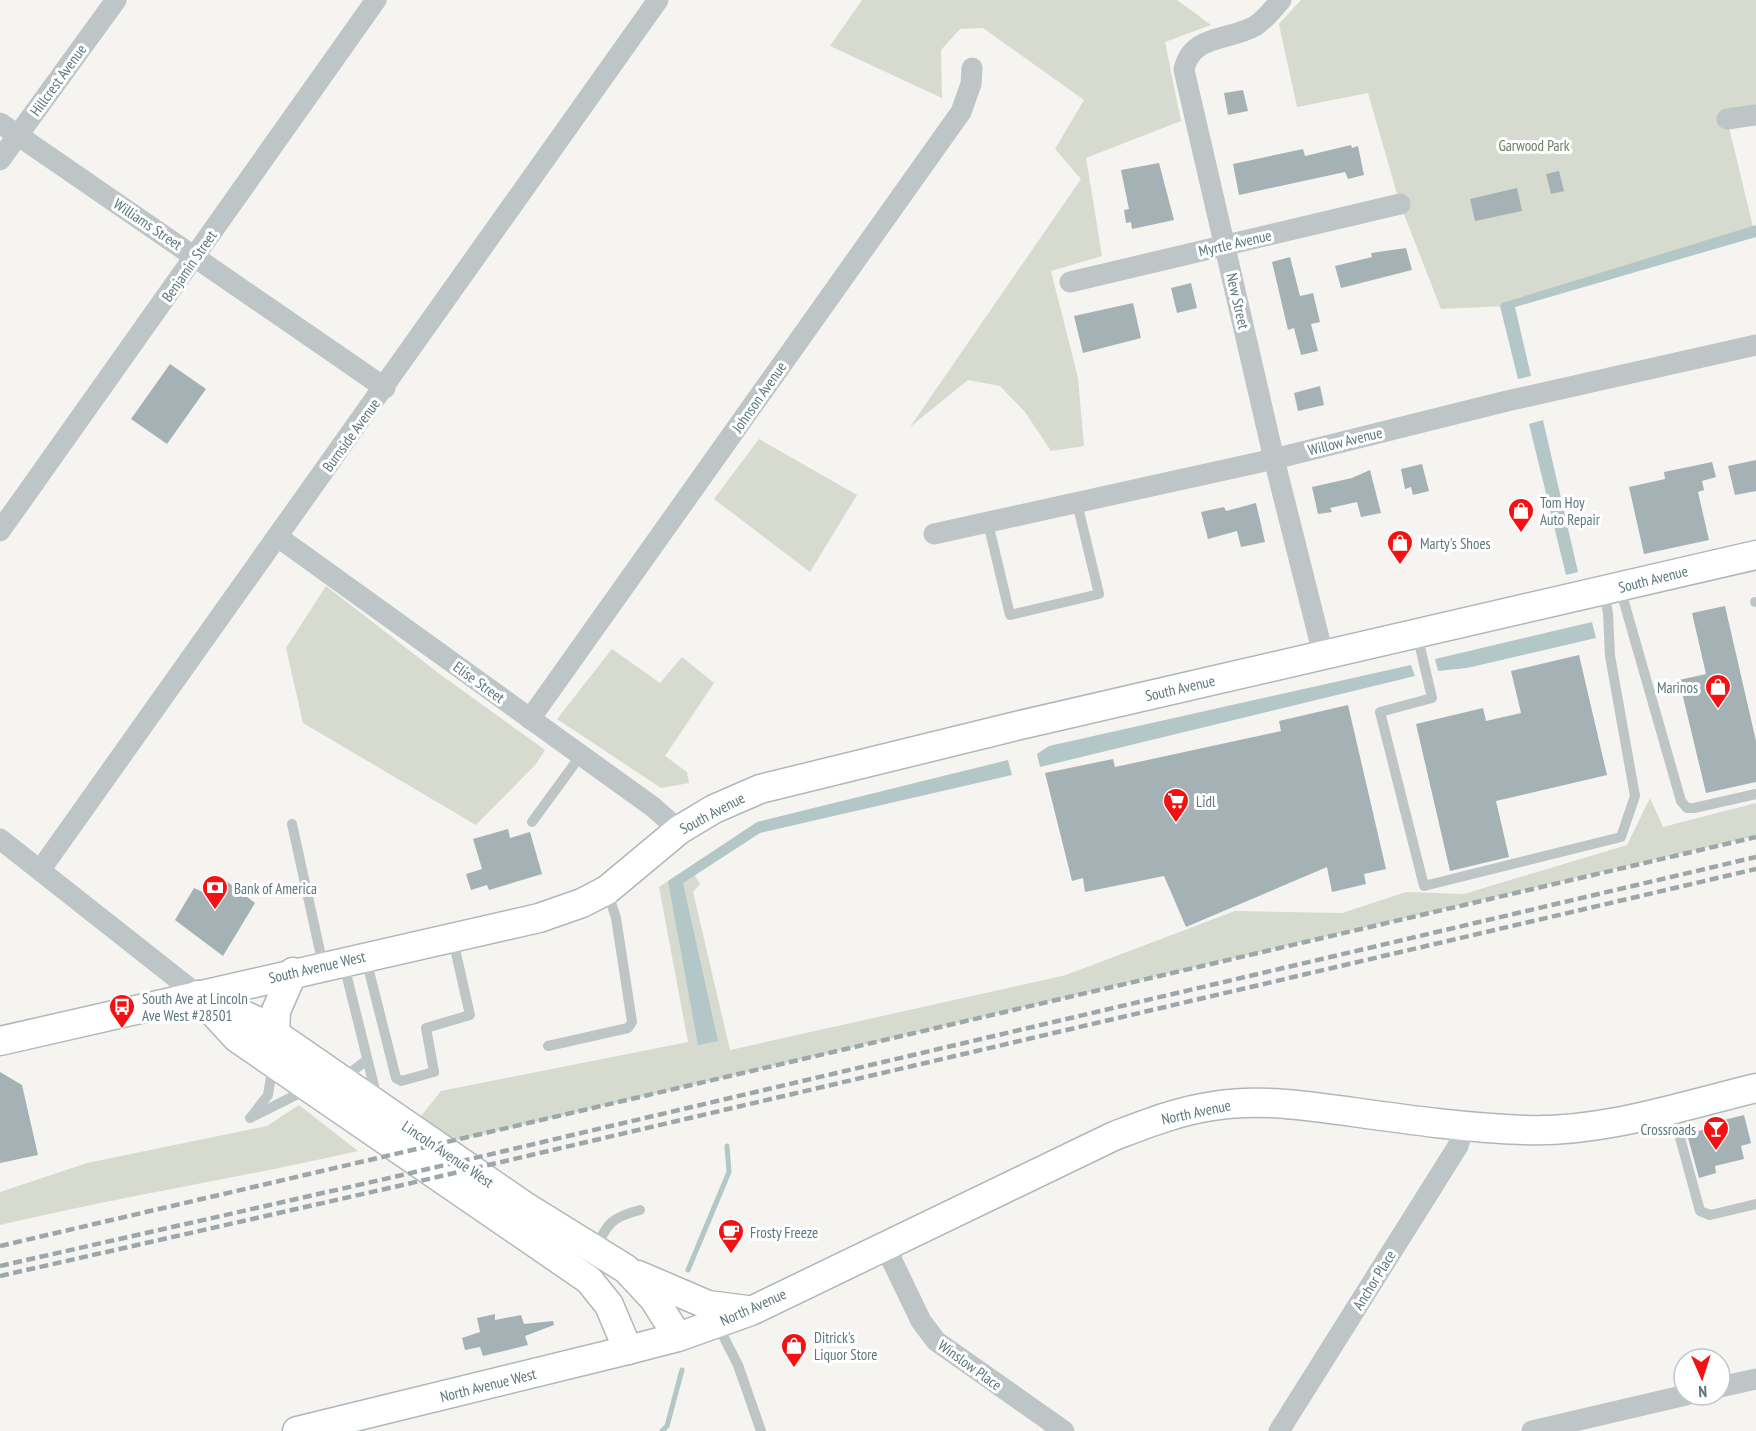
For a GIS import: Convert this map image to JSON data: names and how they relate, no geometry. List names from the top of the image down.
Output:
{
  "streets": {
    "main road": [
      "South Avenue",
      "South Avenue West",
      "North Avenue",
      "Lincoln Avenue West",
      "North Avenue West"
    ],
    "street": [
      "Hillcrest Avenue",
      "Williams Street",
      "Myrtle Avenue",
      "Benjamin Street",
      "New Street",
      "Johnson Avenue",
      "Burnside Avenue",
      "Willow Avenue",
      "Elise Street",
      "Anchor Place",
      "Winslow Place"
    ]
  },
  "crossings": [
    ["Hillcrest Avenue", "Williams Street"],
    ["Williams Street", "Benjamin Street"],
    ["Williams Street", "Burnside Avenue"],
    ["Myrtle Avenue", "New Street"],
    ["New Street", "Willow Avenue"],
    ["New Street", "South Avenue"],
    ["Johnson Avenue", "Elise Street"],
    ["Burnside Avenue", "Elise Street"],
    ["Burnside Avenue", "Lincoln Avenue West"],
    ["South Avenue", "Elise Street"],
    ["South Avenue", "South Avenue West"],
    ["South Avenue West", "Lincoln Avenue West"],
    ["North Avenue", "Lincoln Avenue West"],
    ["North Avenue", "Anchor Place"],
    ["North Avenue", "Winslow Place"],
    ["North Avenue", "North Avenue West"],
    ["Lincoln Avenue West", "North Avenue West"]
  ],
  "parks": ["Garwood Park"],
  "places": {
    "shop": [
      "Tom Hoy Auto Repair",
      "Marty's Shoes",
      "Marinos",
      "Ditrick's Liquor Store"
    ],
    "supermarket": ["Lidl"],
    "bank": ["Bank of America"],
    "bus stop": ["South Ave at Lincoln Ave West #28501"],
    "bar": ["Crossroads"],
    "cafe": ["Frosty Freeze"]
  },
  "north": "bottom"
}
